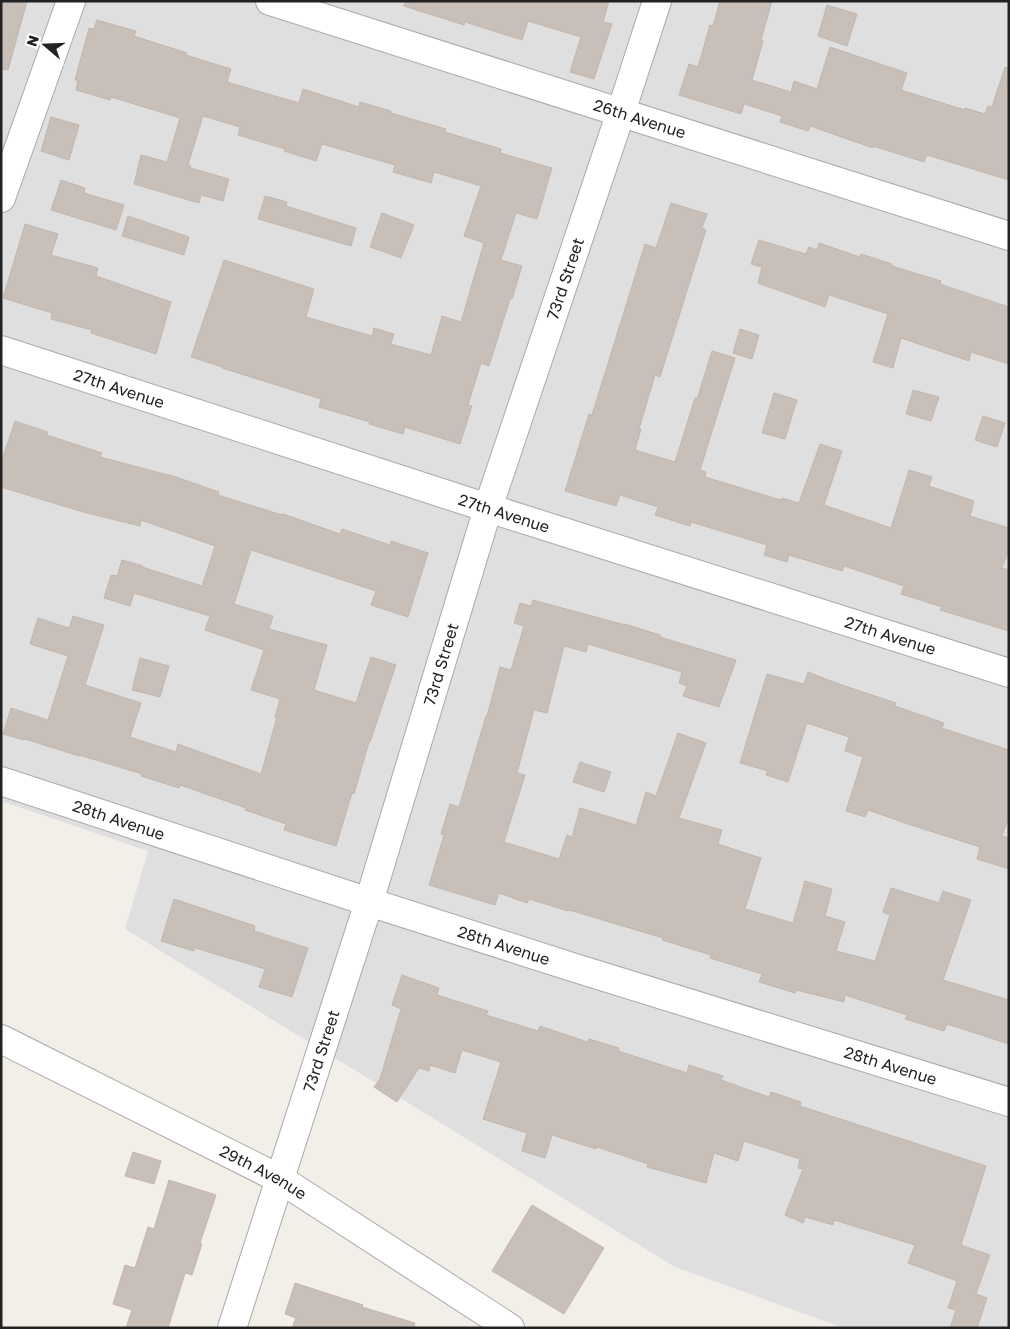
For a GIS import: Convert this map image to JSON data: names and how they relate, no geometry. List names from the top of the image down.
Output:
{
  "streets": {
    "street": [
      "26th Avenue",
      "73rd Street",
      "27th Avenue",
      "28th Avenue",
      "29th Avenue"
    ]
  },
  "crossings": [
    ["26th Avenue", "73rd Street"],
    ["73rd Street", "27th Avenue"],
    ["73rd Street", "28th Avenue"],
    ["73rd Street", "29th Avenue"]
  ],
  "north": "left"
}
